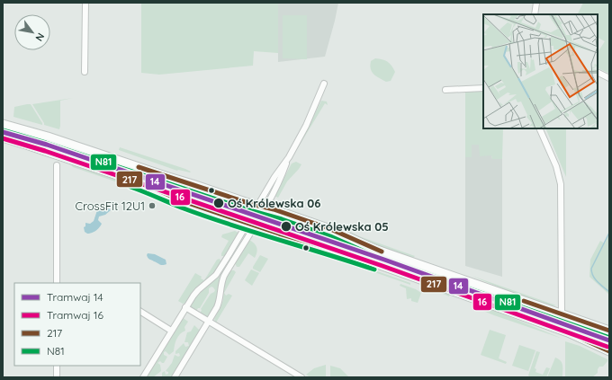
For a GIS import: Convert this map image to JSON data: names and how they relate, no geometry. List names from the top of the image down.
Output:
{
  "places": ["Oś Królewska 06", "CrossFit 12U1", "Oś Królewska 05"],
  "lines": [
    "transit line N81",
    "tram line 14",
    "transit line 217",
    "tram line 16"
  ],
  "legend": [
    "Tramwaj 14",
    "Tramwaj 16",
    "217",
    "N81"
  ],
  "north": "bottom right"
}
